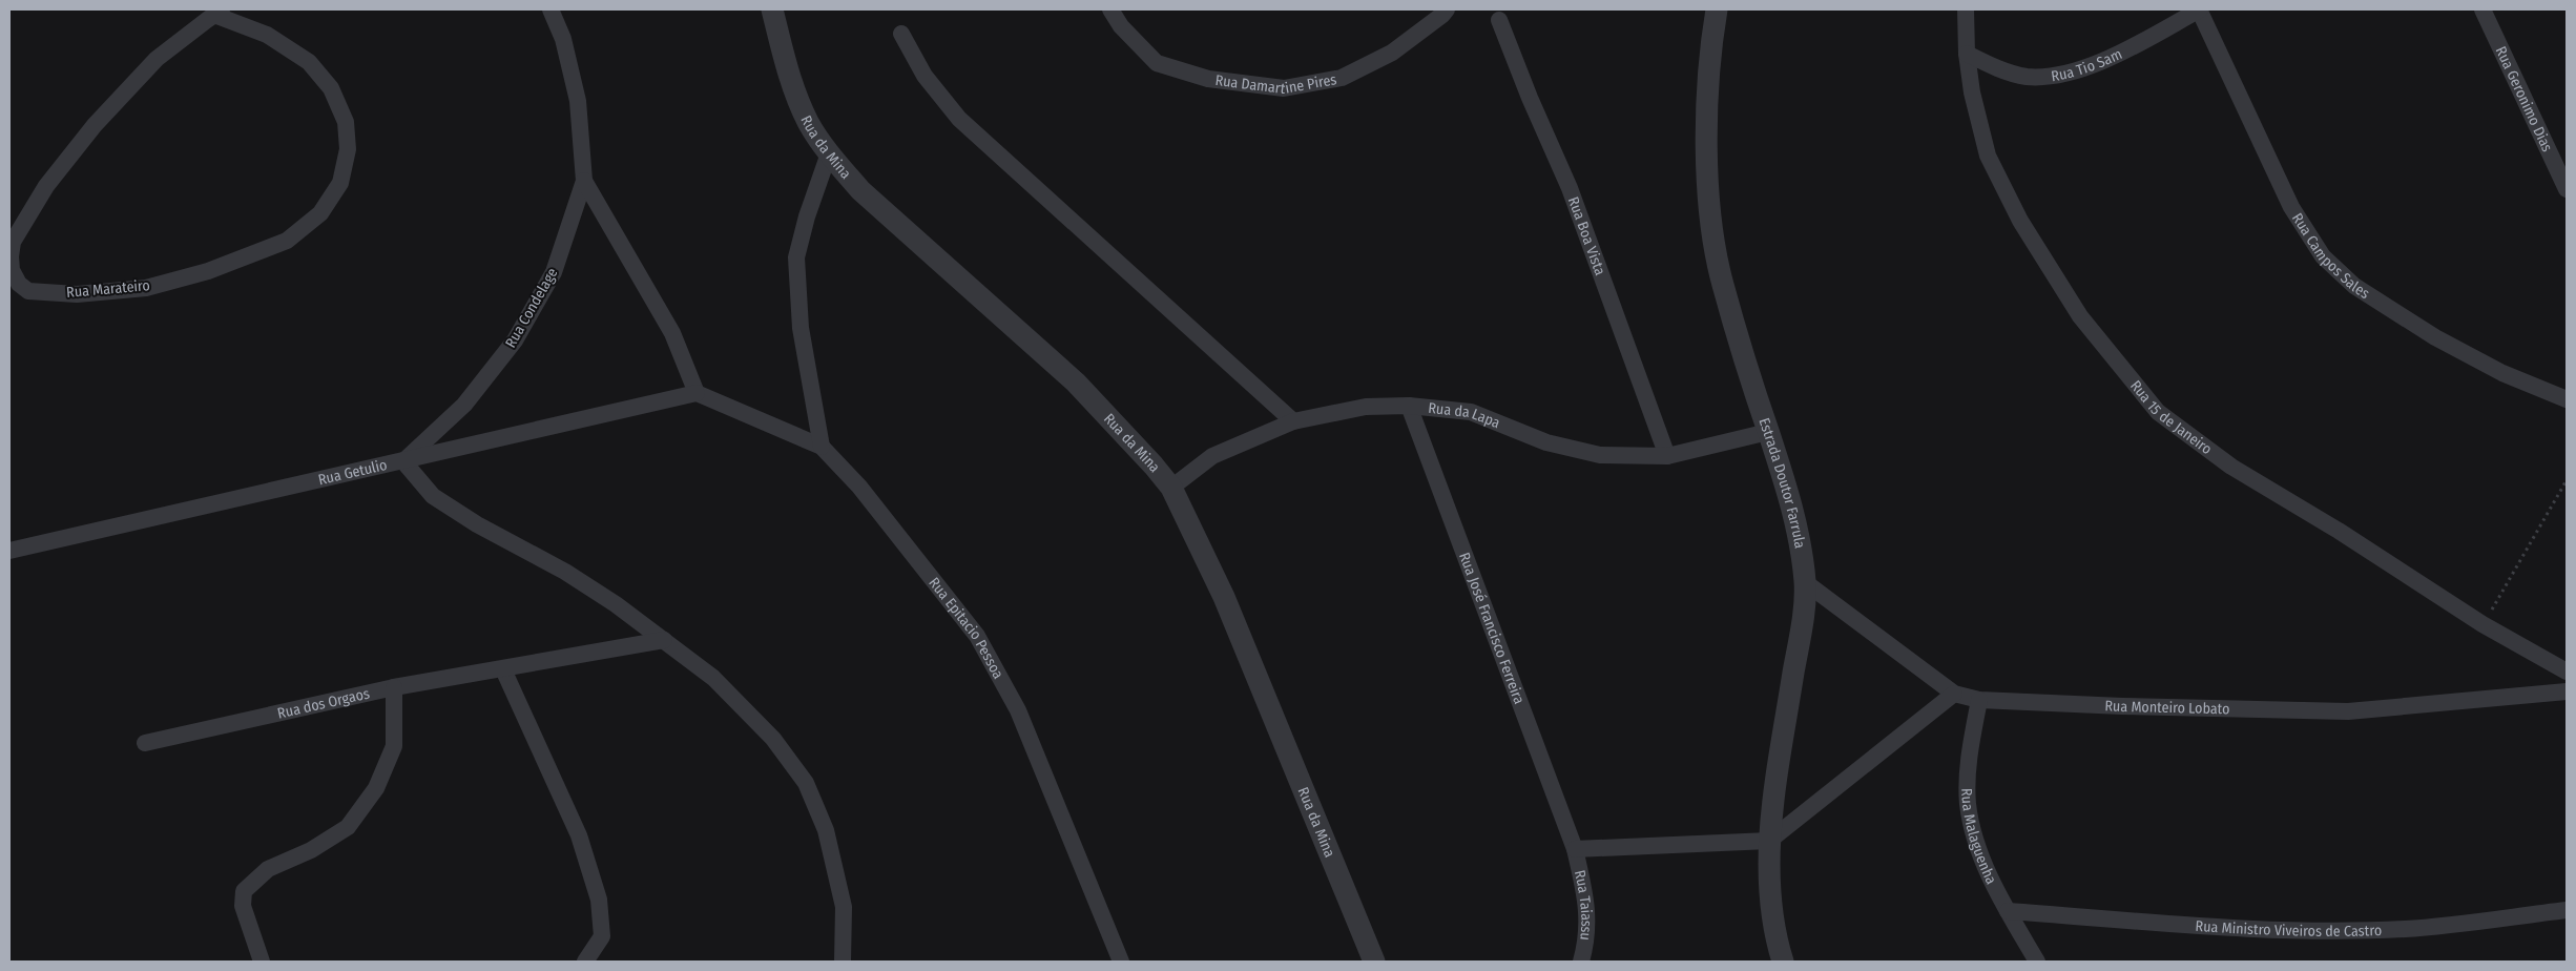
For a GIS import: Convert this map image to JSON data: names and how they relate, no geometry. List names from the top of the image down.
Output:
{
  "streets": {
    "street": [
      "Rua Tio Sam",
      "Rua Damartine Pires",
      "Rua Geronimo Dias",
      "Rua da Mina",
      "Rua Boa Vista",
      "Rua Campos Sales",
      "Rua Marateiro",
      "Rua Condelage",
      "Rua da Lapa",
      "Rua 15 de Janeiro",
      "Rua Getulio",
      "Estrada Doutor Farrula",
      "Rua José Francisco Ferreira",
      "Rua Epitacio Pessoa",
      "Rua dos Orgaos",
      "Rua Monteiro Lobato",
      "Rua Malaguenha",
      "Rua Taiassu",
      "Rua Ministro Viveiros de Castro"
    ]
  },
  "crossings": [
    ["Rua Tio Sam", "Rua Campos Sales"],
    ["Rua Tio Sam", "Rua 15 de Janeiro"],
    ["Rua da Mina", "Rua da Lapa"],
    ["Rua Boa Vista", "Rua da Lapa"],
    ["Rua Condelage", "Rua Getulio"],
    ["Rua Condelage", "Rua Epitacio Pessoa"],
    ["Rua da Lapa", "Estrada Doutor Farrula"],
    ["Rua da Lapa", "Rua José Francisco Ferreira"],
    ["Rua Getulio", "Rua Epitacio Pessoa"],
    ["Estrada Doutor Farrula", "Rua Monteiro Lobato"],
    ["Rua José Francisco Ferreira", "Rua Taiassu"],
    ["Rua Monteiro Lobato", "Rua Malaguenha"],
    ["Rua Malaguenha", "Rua Ministro Viveiros de Castro"]
  ]
}
